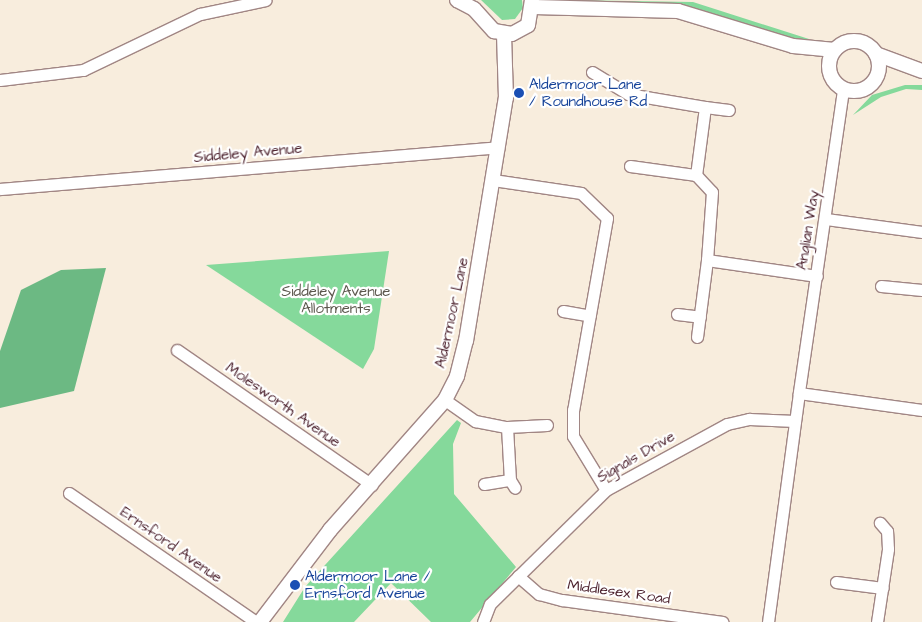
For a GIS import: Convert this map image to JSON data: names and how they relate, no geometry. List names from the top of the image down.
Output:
{
  "streets": {
    "street": [
      "Siddeley Avenue",
      "Anglian Way",
      "Aldermoor Lane",
      "Molesworth Avenue",
      "Signals Drive",
      "Ernsford Avenue",
      "Middlesex Road"
    ]
  },
  "crossings": [
    ["Siddeley Avenue", "Aldermoor Lane"],
    ["Aldermoor Lane", "Molesworth Avenue"],
    ["Signals Drive", "Middlesex Road"]
  ],
  "parks": ["Siddeley Avenue Allotments"],
  "places": ["Aldermoor Lane / Roundhouse Rd", "Aldermoor Lane / Ernsford Avenue"]
}
